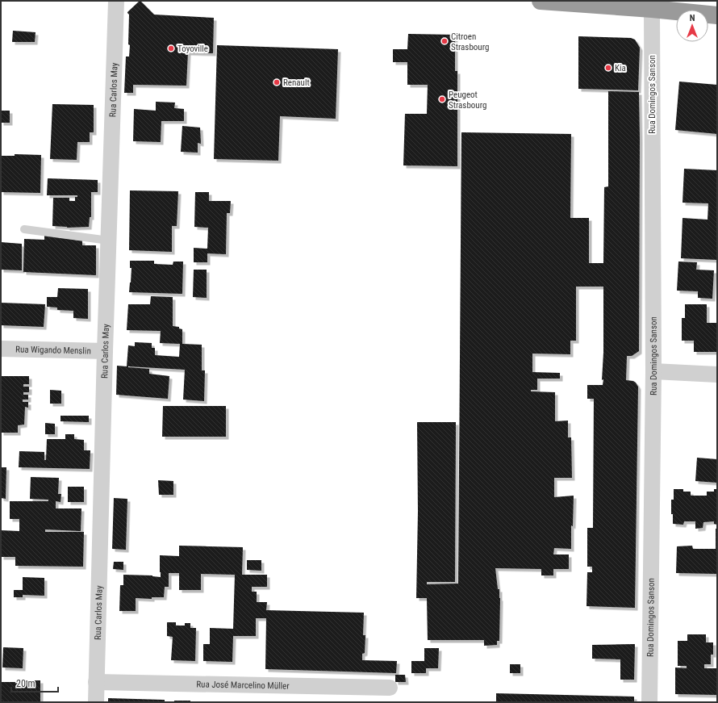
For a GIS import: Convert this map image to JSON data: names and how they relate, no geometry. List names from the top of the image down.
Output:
{
  "streets": {
    "street": [
      "Rua Carlos May",
      "Rua Domingos Sanson",
      "Rua Wigando Menslin",
      "Rua José Marcelino Müller"
    ]
  },
  "crossings": [
    ["Rua Carlos May", "Rua Wigando Menslin"],
    ["Rua Carlos May", "Rua José Marcelino Müller"]
  ],
  "places": [
    "Citroen Strasbourg",
    "Toyoville",
    "Kia",
    "Renault",
    "Peugeot Strasbourg"
  ],
  "scale_bar": "20 m",
  "north": "top"
}
